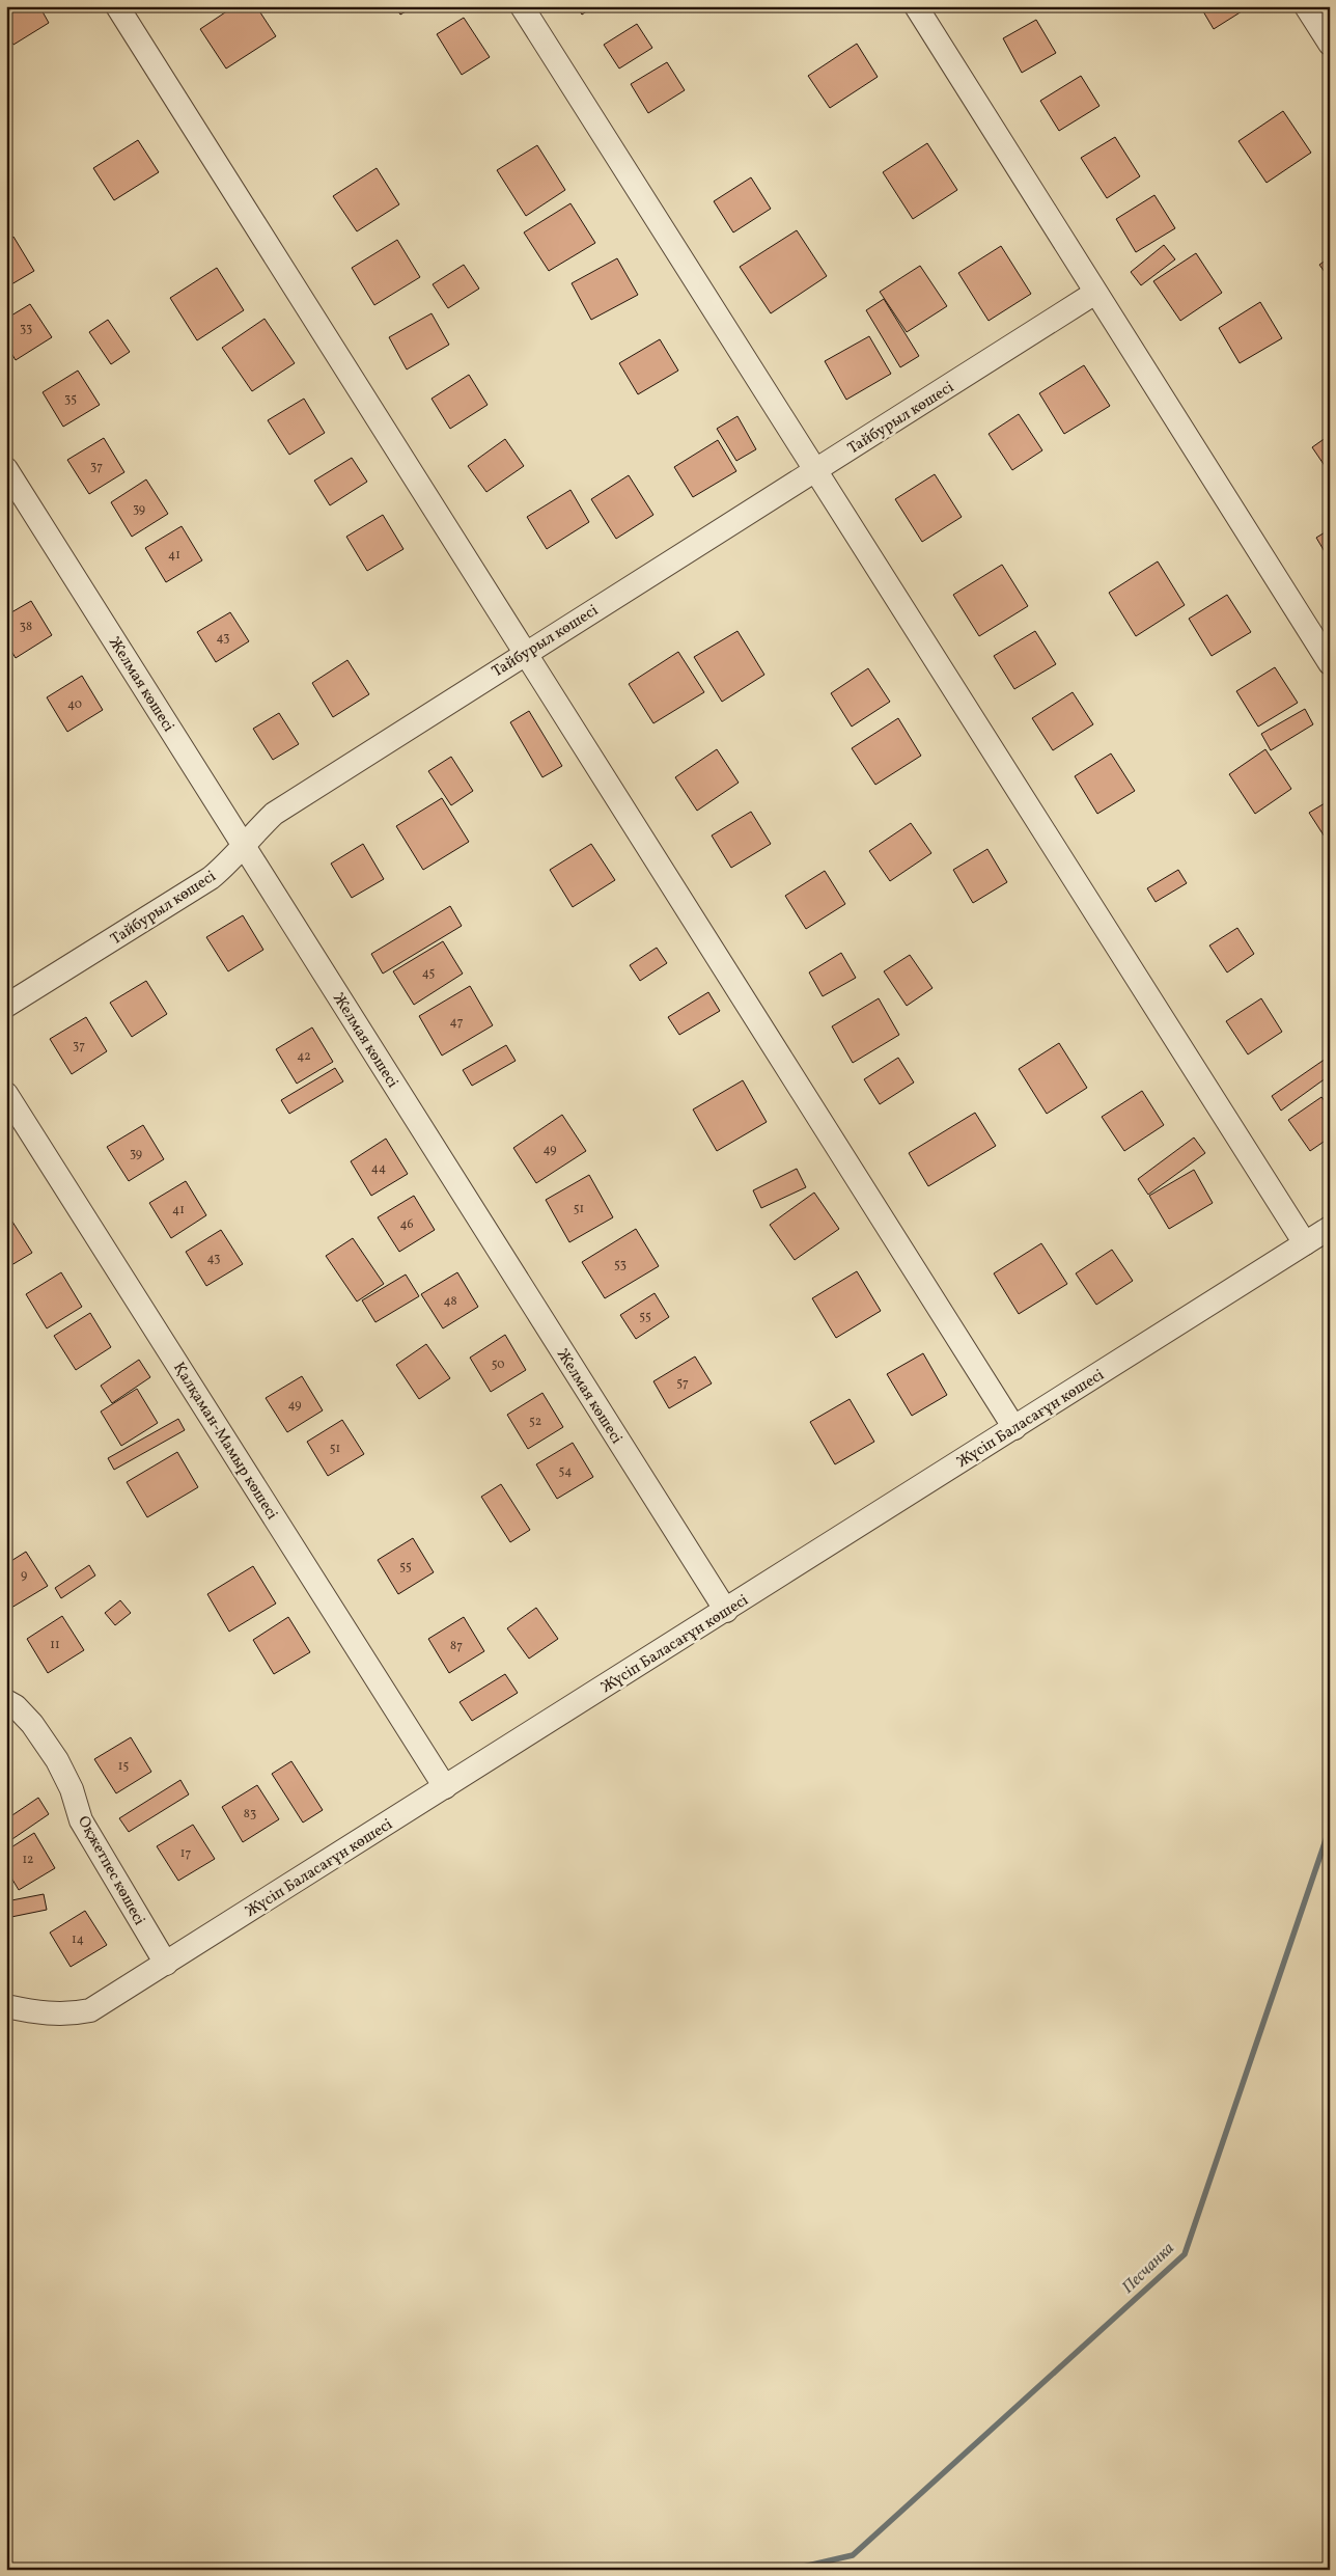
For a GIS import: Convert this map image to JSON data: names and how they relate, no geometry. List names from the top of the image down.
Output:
{
  "streets": {
    "street": [
      "Тайбурыл көшесі",
      "Желмая көшесі",
      "Жүсіп Баласағұн көшесі",
      "Қалқаман-Мамыр көшесі",
      "Оқжетпес көшесі"
    ]
  },
  "crossings": [
    ["Тайбурыл көшесі", "Желмая көшесі"],
    ["Желмая көшесі", "Жүсіп Баласағұн көшесі"],
    ["Жүсіп Баласағұн көшесі", "Қалқаман-Мамыр көшесі"],
    ["Жүсіп Баласағұн көшесі", "Оқжетпес көшесі"]
  ],
  "water": ["Песчанка"],
  "house_numbers": [
    "33",
    "35",
    "37",
    "39",
    "41",
    "38",
    "43",
    "40",
    "45",
    "47",
    "37",
    "42",
    "49",
    "39",
    "44",
    "51",
    "41",
    "46",
    "43",
    "53",
    "48",
    "55",
    "50",
    "57",
    "49",
    "52",
    "51",
    "54",
    "55",
    "9",
    "11",
    "87",
    "15",
    "83",
    "17",
    "12",
    "14"
  ]
}
